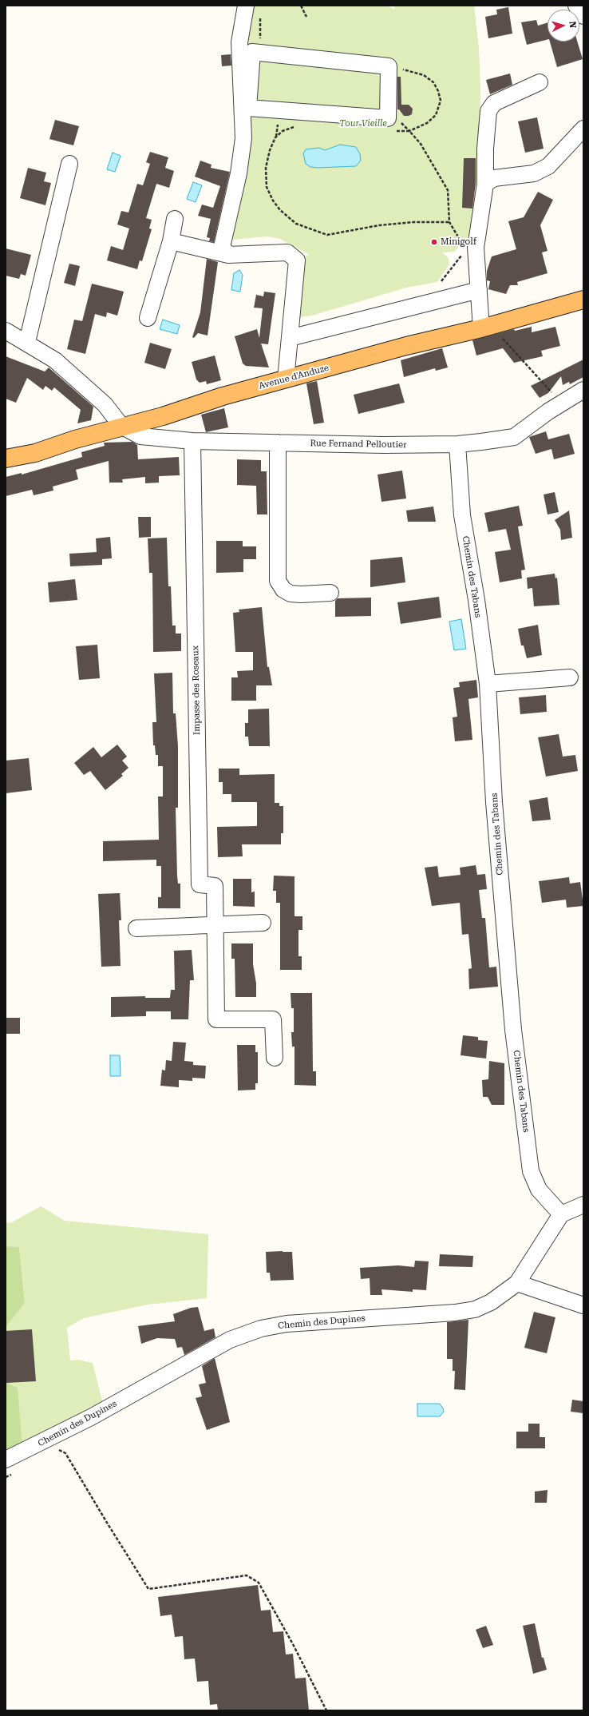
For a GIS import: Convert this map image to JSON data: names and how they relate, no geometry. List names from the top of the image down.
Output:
{
  "streets": {
    "main road": ["Avenue d'Anduze"],
    "street": [
      "Rue Fernand Pelloutier",
      "Chemin des Tabans",
      "Impasse des Roseaux",
      "Chemin des Dupines"
    ]
  },
  "crossings": [
    ["Avenue d'Anduze", "Rue Fernand Pelloutier"],
    ["Rue Fernand Pelloutier", "Chemin des Tabans"],
    ["Rue Fernand Pelloutier", "Impasse des Roseaux"],
    ["Chemin des Tabans", "Chemin des Dupines"]
  ],
  "parks": ["Tour Vieille"],
  "places": ["Minigolf"],
  "north": "right"
}
